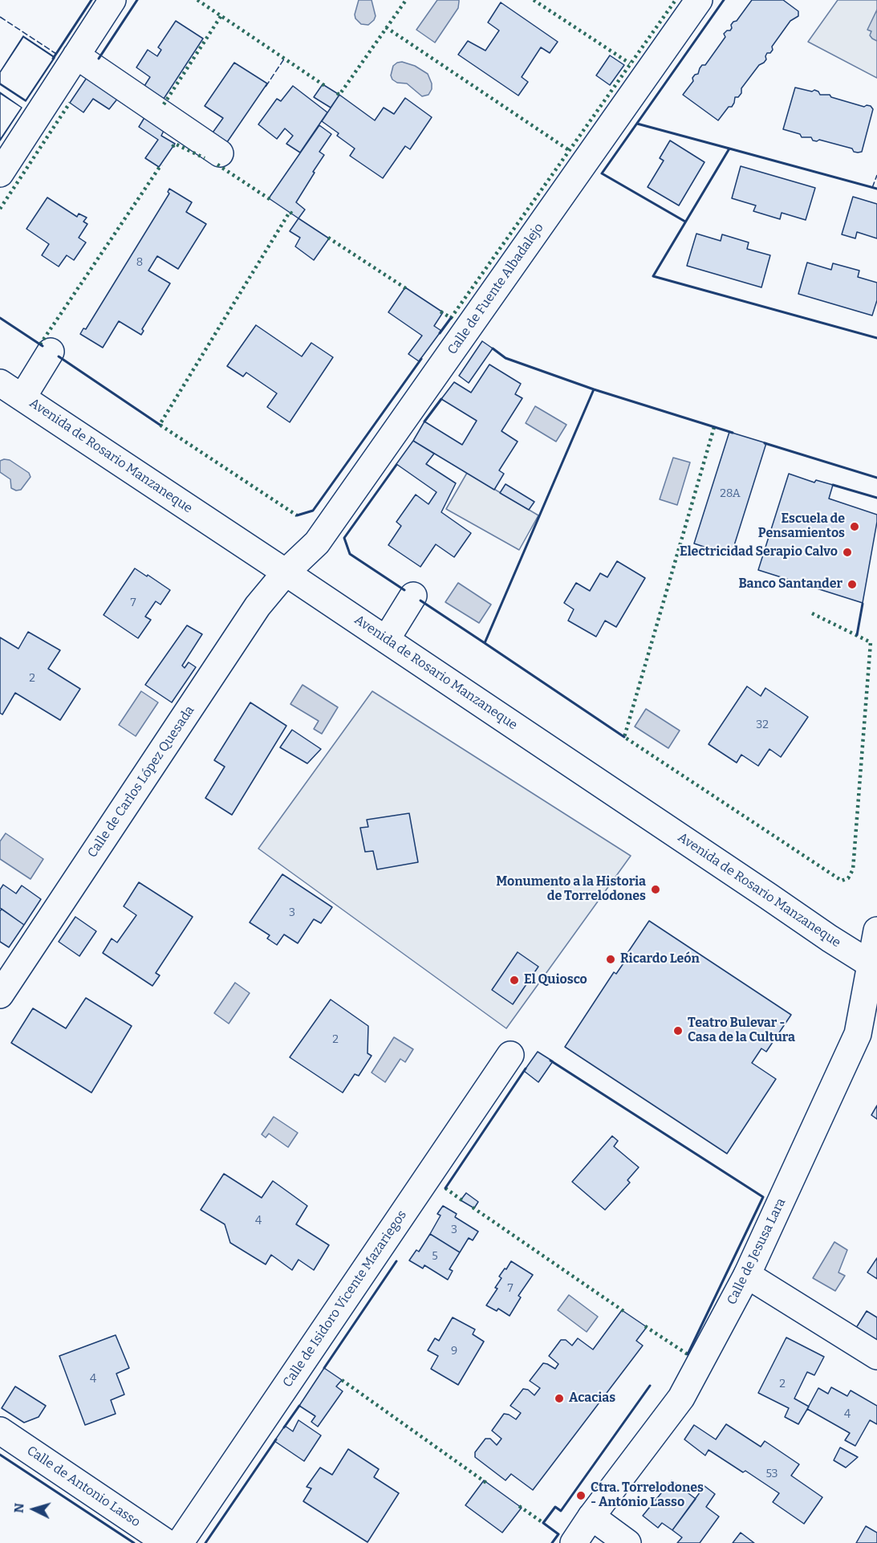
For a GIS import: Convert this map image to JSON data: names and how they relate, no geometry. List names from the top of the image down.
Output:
{
  "streets": {
    "street": [
      "Calle de Fuente Albadalejo",
      "Avenida de Rosario Manzaneque",
      "Calle de Carlos López Quesada",
      "Calle de Jesusa Lara",
      "Calle de Isidoro Vicente Mazariegos",
      "Calle de Antonio Lasso"
    ]
  },
  "crossings": [
    ["Calle de Fuente Albadalejo", "Avenida de Rosario Manzaneque"],
    ["Calle de Fuente Albadalejo", "Calle de Carlos López Quesada"],
    ["Avenida de Rosario Manzaneque", "Calle de Carlos López Quesada"],
    ["Avenida de Rosario Manzaneque", "Calle de Jesusa Lara"]
  ],
  "places": [
    "Escuela de Pensamientos",
    "Electricidad Serapio Calvo",
    "Banco Santander",
    "Monumento a la Historia de Torrelodones",
    "Ricardo León",
    "El Quiosco",
    "Teatro Bulevar - Casa de la Cultura",
    "Acacias",
    "Ctra. Torrelodones - Antonio Lasso"
  ],
  "house_numbers": [
    "8",
    "28A",
    "7",
    "2",
    "32",
    "3",
    "2",
    "4",
    "3",
    "5",
    "7",
    "9",
    "4",
    "2",
    "4",
    "53"
  ],
  "north": "left"
}
